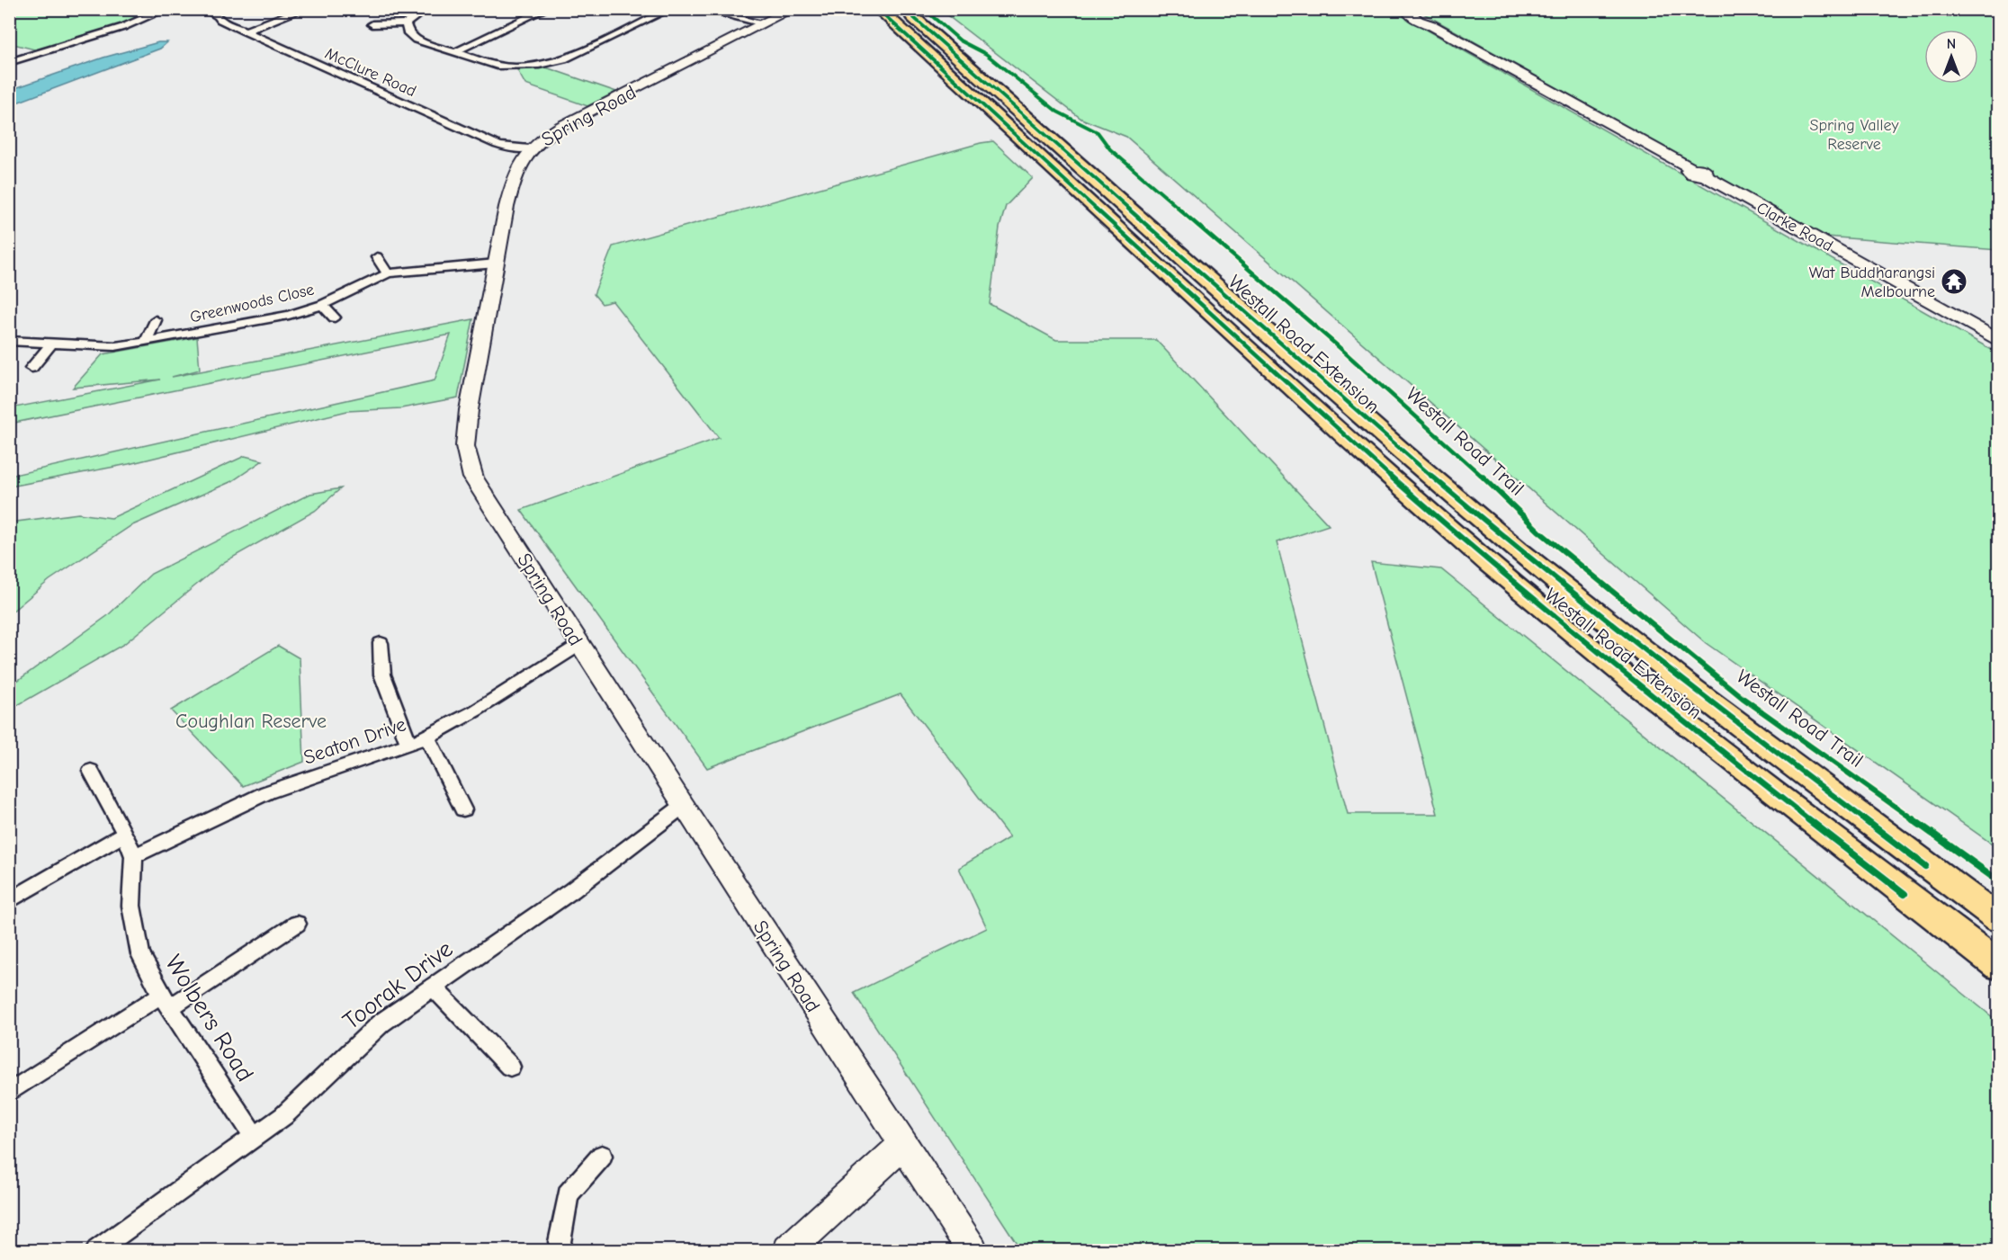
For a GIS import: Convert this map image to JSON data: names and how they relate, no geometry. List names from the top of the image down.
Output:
{
  "streets": {
    "highway": ["Westall Road Extension"],
    "main road": ["Spring Road", "Clarke Road"],
    "street": [
      "McClure Road",
      "Greenwoods Close",
      "Seaton Drive",
      "Toorak Drive",
      "Wolbers Road"
    ],
    "cycle path": ["Westall Road Trail"]
  },
  "crossings": [
    ["McClure Road", "Spring Road"],
    ["Spring Road", "Greenwoods Close"],
    ["Spring Road", "Seaton Drive"],
    ["Spring Road", "Toorak Drive"],
    ["Seaton Drive", "Wolbers Road"],
    ["Toorak Drive", "Wolbers Road"]
  ],
  "parks": ["Spring Valley Reserve", "Coughlan Reserve"],
  "places": {
    "temple": ["Wat Buddharangsi Melbourne"]
  },
  "north": "top"
}
